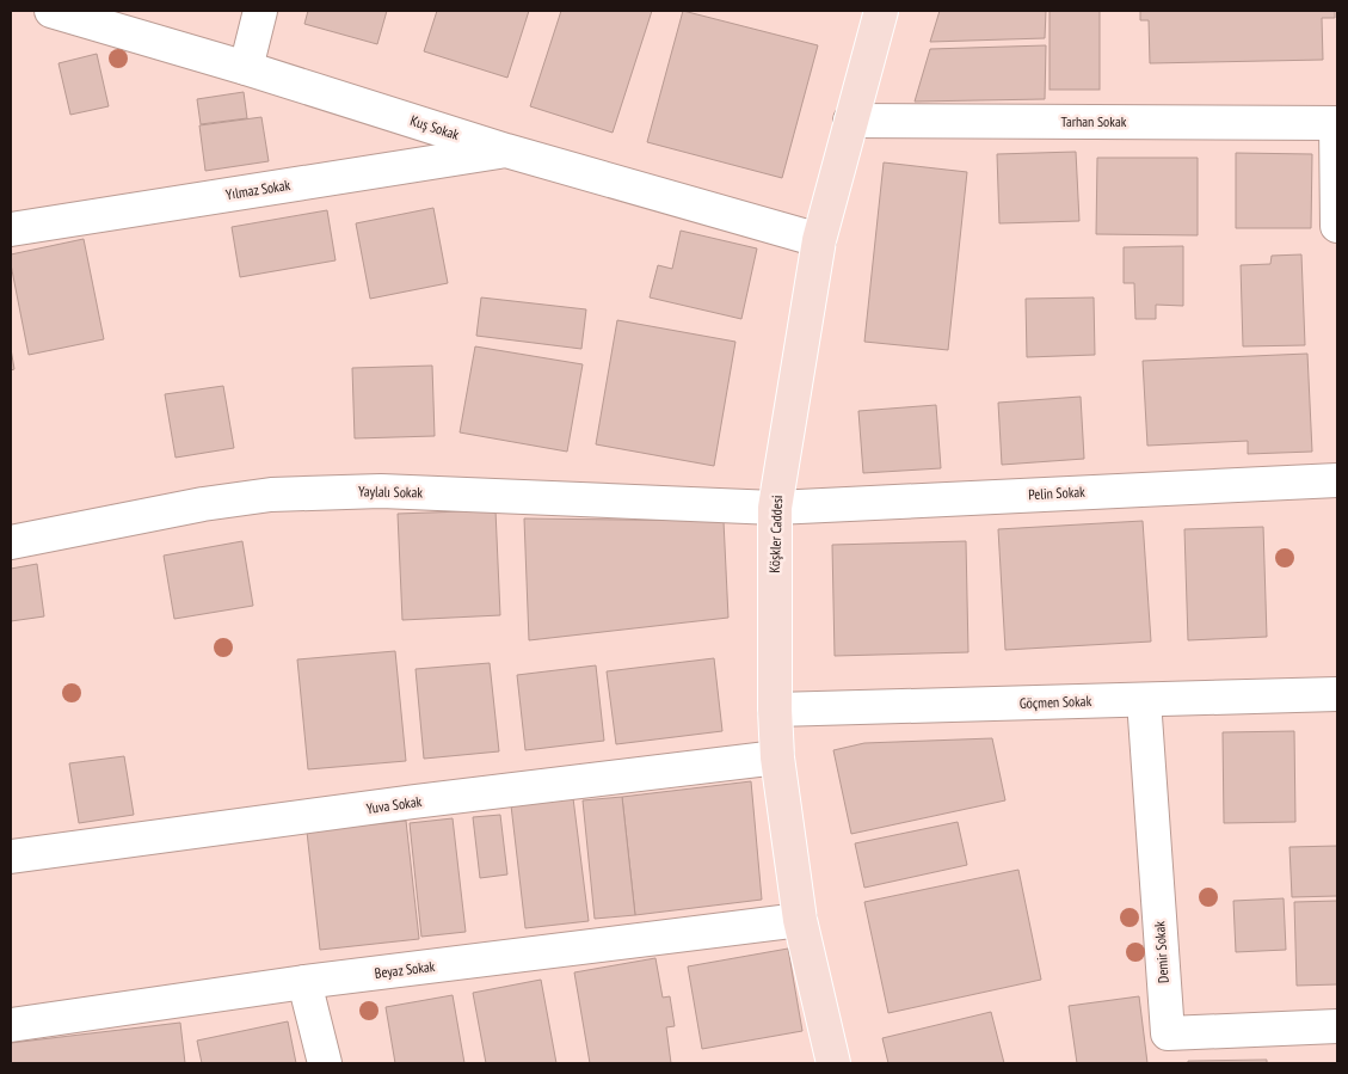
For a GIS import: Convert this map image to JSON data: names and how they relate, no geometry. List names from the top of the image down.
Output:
{
  "streets": {
    "main road": ["Köşkler Caddesi"],
    "street": [
      "Tarhan Sokak",
      "Kuş Sokak",
      "Yılmaz Sokak",
      "Yaylalı Sokak",
      "Pelin Sokak",
      "Göçmen Sokak",
      "Yuva Sokak",
      "Demir Sokak",
      "Beyaz Sokak"
    ]
  },
  "crossings": [
    ["Tarhan Sokak", "Köşkler Caddesi"],
    ["Kuş Sokak", "Yılmaz Sokak"],
    ["Kuş Sokak", "Köşkler Caddesi"],
    ["Yaylalı Sokak", "Pelin Sokak"],
    ["Yaylalı Sokak", "Köşkler Caddesi"],
    ["Pelin Sokak", "Köşkler Caddesi"],
    ["Köşkler Caddesi", "Göçmen Sokak"],
    ["Köşkler Caddesi", "Yuva Sokak"],
    ["Köşkler Caddesi", "Beyaz Sokak"],
    ["Göçmen Sokak", "Demir Sokak"]
  ]
}
